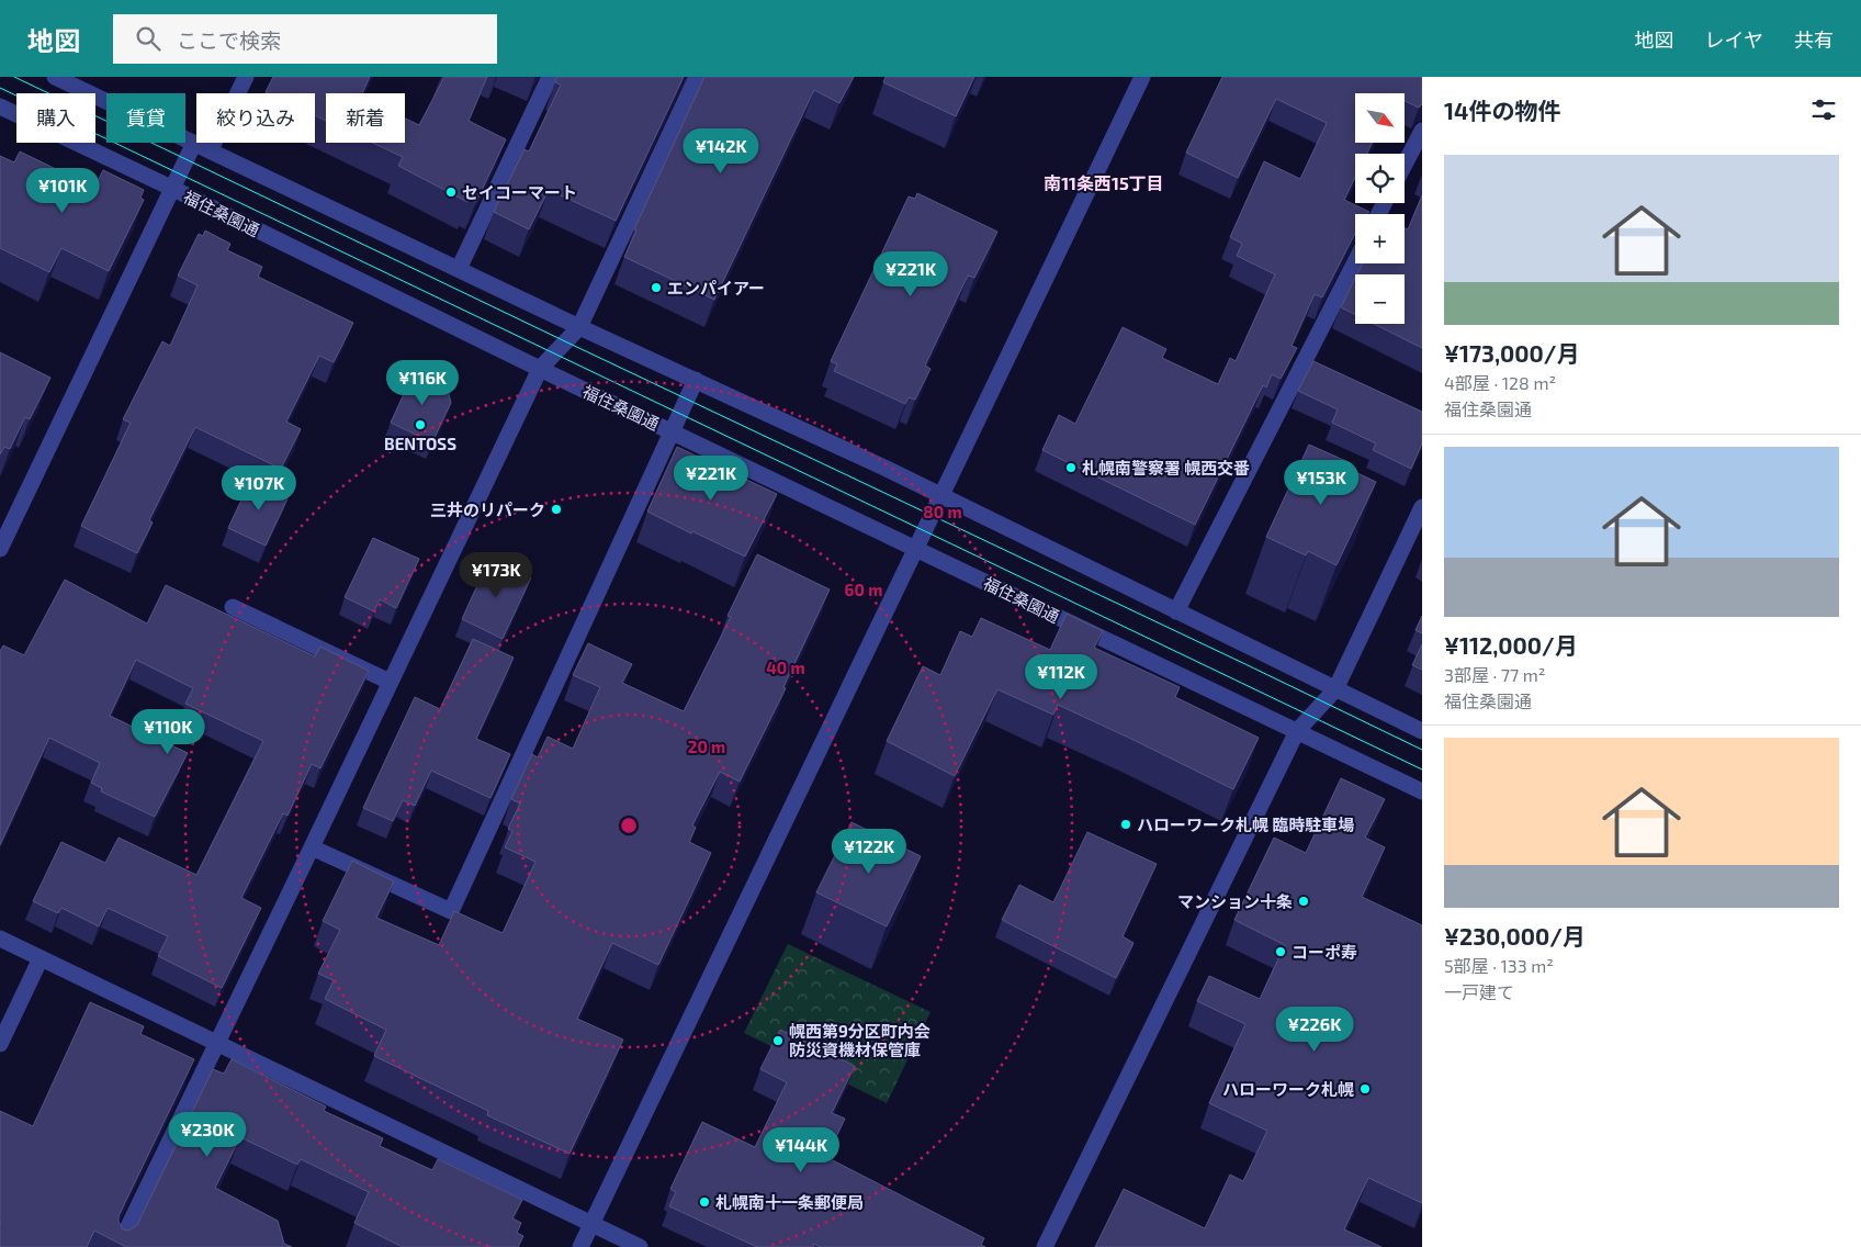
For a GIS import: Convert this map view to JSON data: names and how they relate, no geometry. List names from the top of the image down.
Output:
{
  "streets": {
    "street": ["福住桑園通"]
  },
  "districts": ["南11条西15丁目"],
  "places": [
    "セイコーマート",
    "エンパイアー",
    "BENTOSS",
    "札幌南警察署 幌西交番",
    "三井のリパーク",
    "ハローワーク札幌 臨時駐車場",
    "マンション十条",
    "コーポ寿",
    "幌西第9分区町内会 防災資機材保管庫",
    "ハローワーク札幌",
    "札幌南十一条郵便局"
  ],
  "north": "bottom right",
  "page": {
    "header": "地図",
    "search": "ここで検索",
    "nav": ["地図", "レイヤ", "共有"],
    "heading": "14件の物件",
    "map_buttons": ["+", "−"],
    "chip": [
      "購入",
      "賃貸",
      "絞り込み",
      "新着"
    ],
    "price": [
      "¥142K",
      "¥101K",
      "¥221K",
      "¥116K",
      "¥221K",
      "¥153K",
      "¥107K",
      "¥173K",
      "¥112K",
      "¥110K",
      "¥122K",
      "¥226K",
      "¥230K",
      "¥144K"
    ],
    "list": [
      {
        "name": "¥173,000/月",
        "note": "4部屋 · 128 m² · 福住桑園通"
      },
      {
        "name": "¥112,000/月",
        "note": "3部屋 · 77 m² · 福住桑園通"
      },
      {
        "name": "¥230,000/月",
        "note": "5部屋 · 133 m² · 一戸建て"
      }
    ]
  },
  "rings": [
    "80 m",
    "60 m",
    "40 m",
    "20 m"
  ]
}
